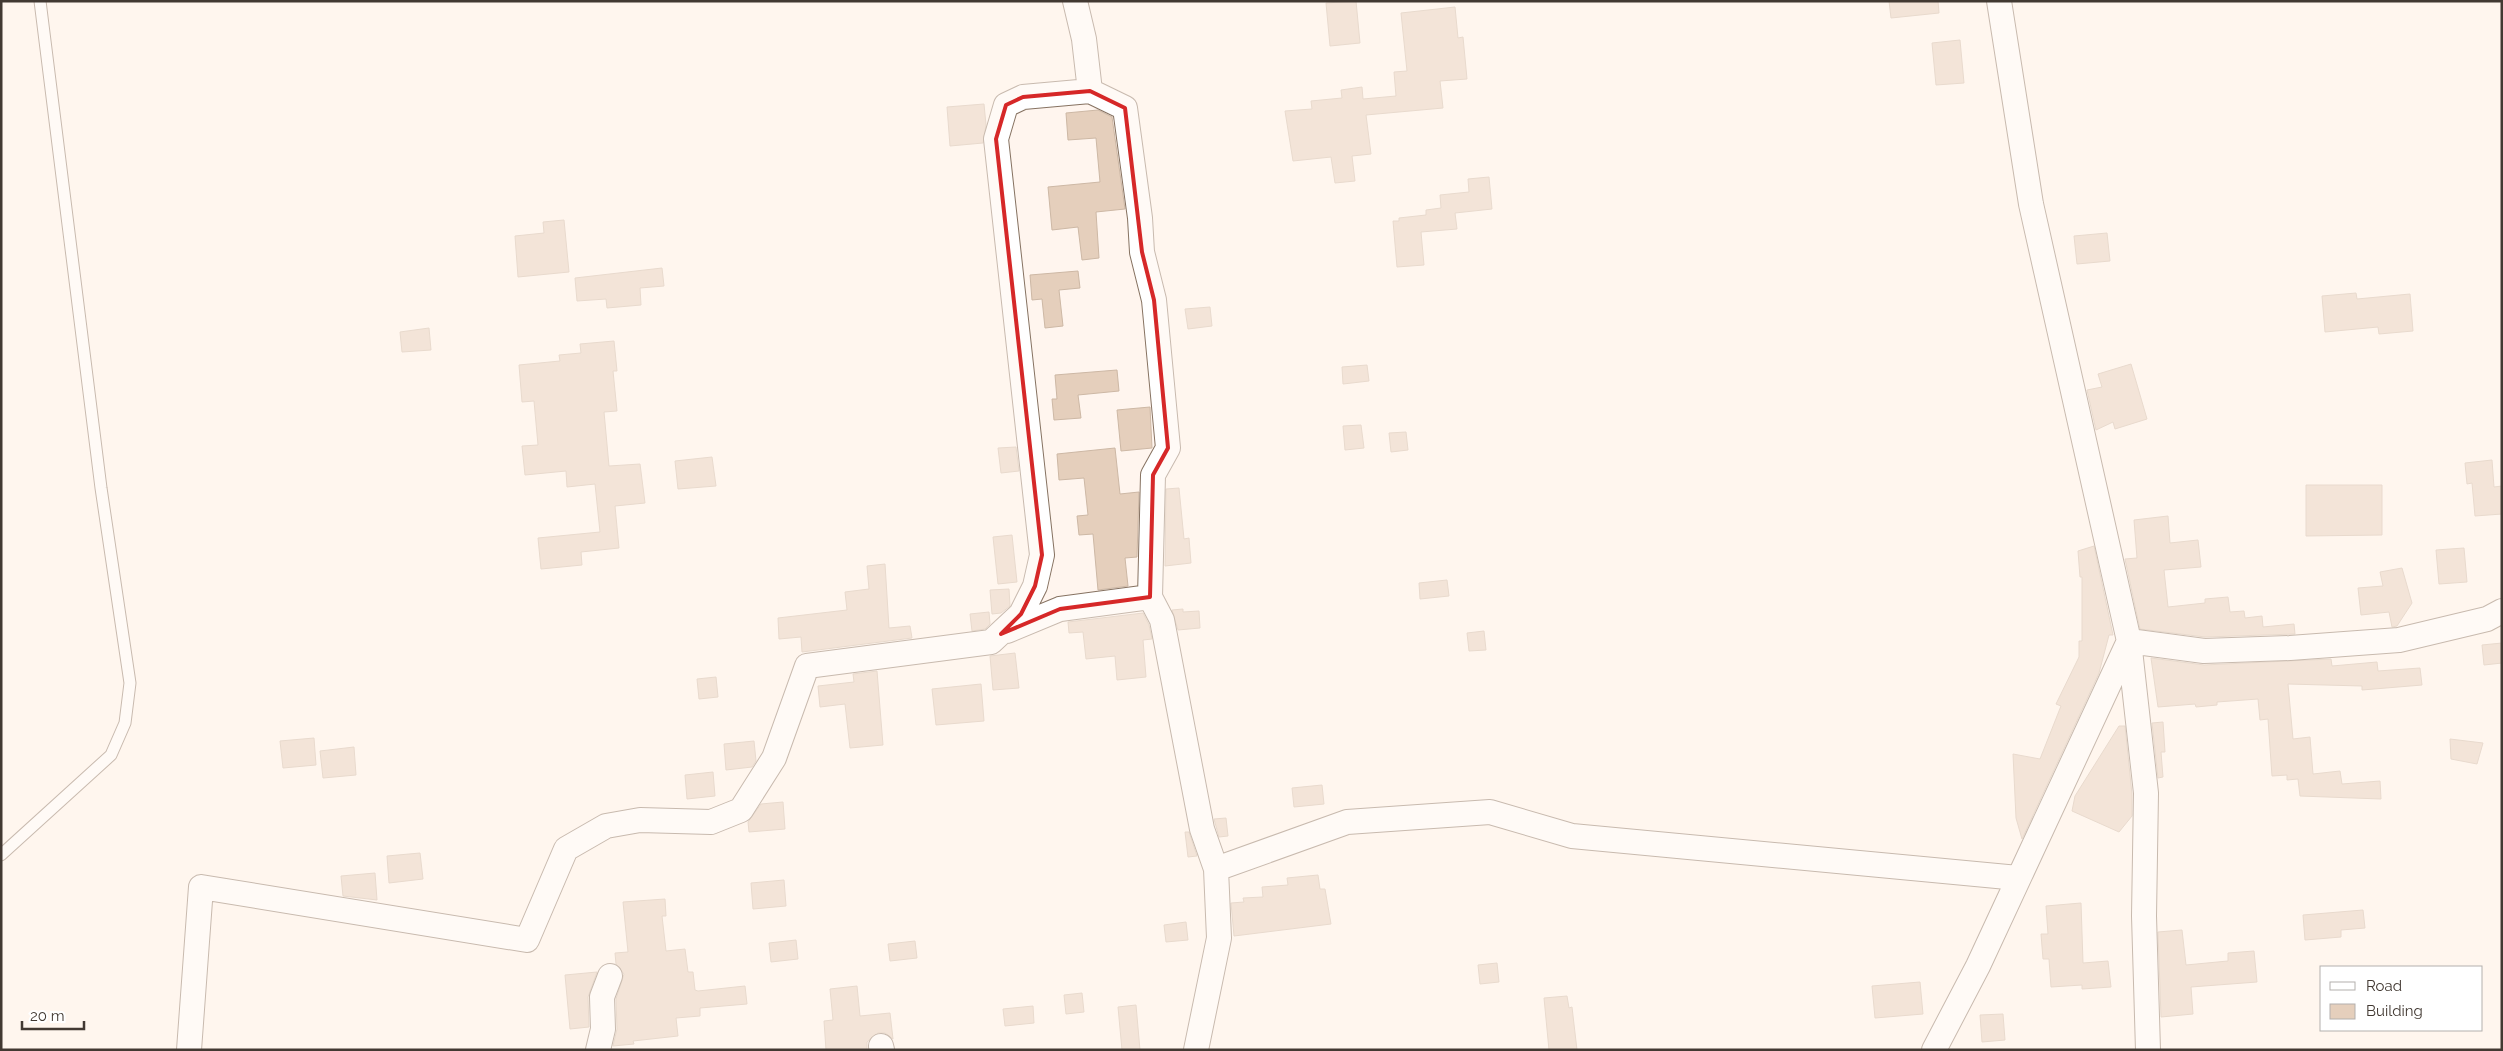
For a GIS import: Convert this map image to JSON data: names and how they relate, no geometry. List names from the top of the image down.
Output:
{
  "legend": ["Road", "Building"],
  "scale_bar": "20 m"
}
